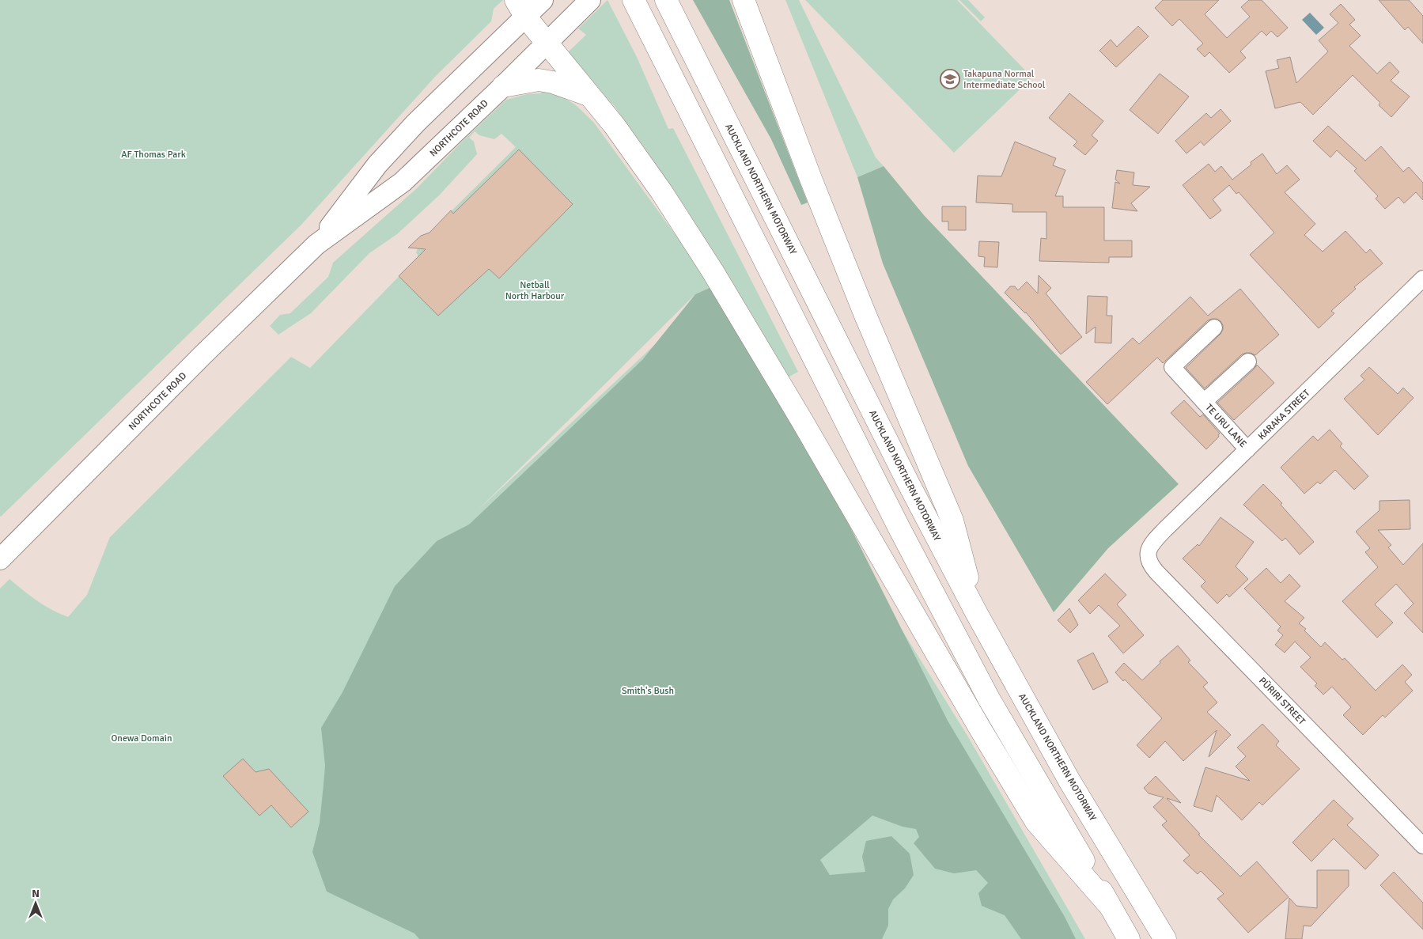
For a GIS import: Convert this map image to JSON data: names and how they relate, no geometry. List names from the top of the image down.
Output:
{
  "streets": {
    "highway": ["AUCKLAND NORTHERN MOTORWAY"],
    "main road": ["NORTHCOTE ROAD"],
    "street": ["KARAKA STREET", "TE URU LANE", "PŪRIRI STREET"]
  },
  "crossings": [
    ["KARAKA STREET", "TE URU LANE"],
    ["KARAKA STREET", "PŪRIRI STREET"]
  ],
  "parks": [
    "AF Thomas Park",
    "Netball North Harbour",
    "Smith's Bush",
    "Onewa Domain"
  ],
  "places": {
    "school or university": ["Takapuna Normal Intermediate School"]
  },
  "north": "top"
}
